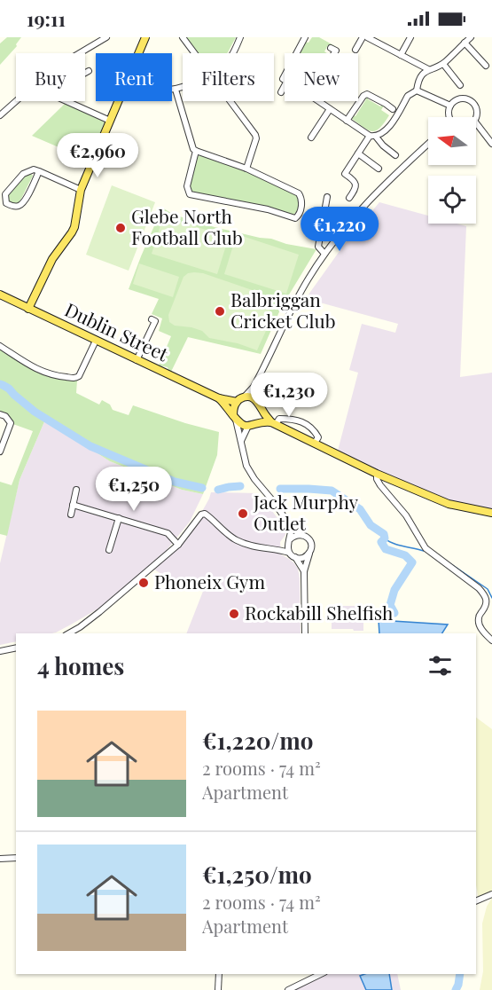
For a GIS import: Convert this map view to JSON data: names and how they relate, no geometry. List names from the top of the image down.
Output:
{
  "streets": {
    "main road": ["Dublin Street"]
  },
  "places": [
    "Glebe North Football Club",
    "Balbriggan Cricket Club",
    "Jack Murphy Outlet",
    "Phoneix Gym",
    "Rockabill Shelfish"
  ],
  "north": "left",
  "page": {
    "status": "19:11",
    "chip": [
      "Buy",
      "Rent",
      "Filters",
      "New"
    ],
    "price": [
      "€2,960",
      "€1,220",
      "€1,230",
      "€1,250"
    ],
    "heading": "4 homes",
    "list": [
      {
        "name": "€1,220/mo",
        "note": "2 rooms · 74 m² · Apartment"
      },
      {
        "name": "€1,250/mo",
        "note": "2 rooms · 74 m² · Apartment"
      }
    ]
  }
}
